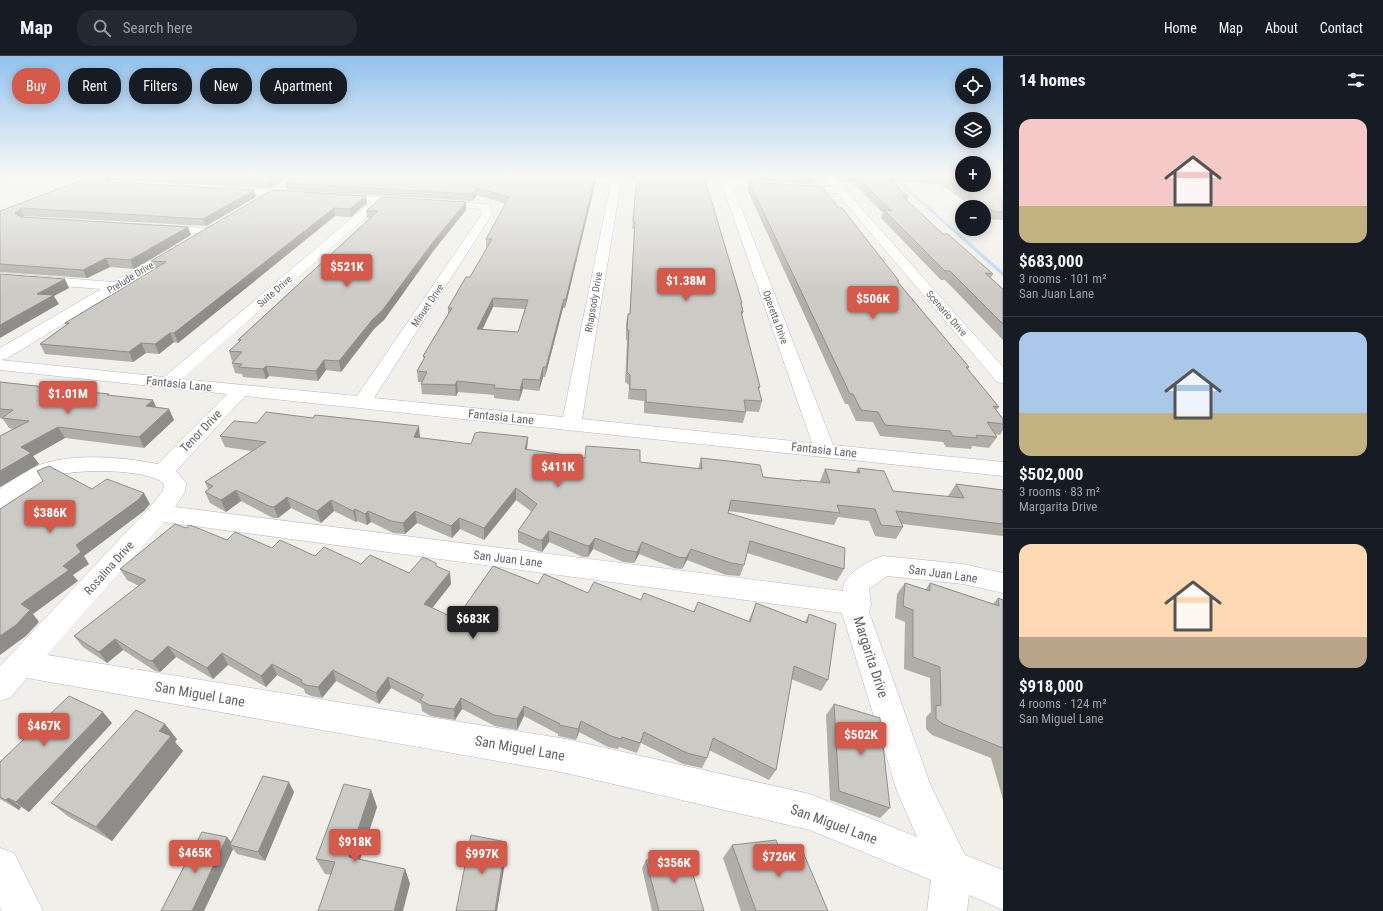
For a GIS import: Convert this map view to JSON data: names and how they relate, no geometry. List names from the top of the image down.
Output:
{
  "streets": {
    "street": [
      "Prelude Drive",
      "Suite Drive",
      "Rhapsody Drive",
      "Minuet Drive",
      "Scenario Drive",
      "Operetta Drive",
      "Fantasia Lane",
      "Tenor Drive",
      "San Juan Lane",
      "Rosalina Drive",
      "Margarita Drive",
      "San Miguel Lane"
    ]
  },
  "crossings": [
    ["Suite Drive", "Fantasia Lane"],
    ["Rhapsody Drive", "Fantasia Lane"],
    ["Minuet Drive", "Fantasia Lane"],
    ["Operetta Drive", "Fantasia Lane"],
    ["Fantasia Lane", "Tenor Drive"],
    ["Tenor Drive", "Rosalina Drive"],
    ["San Juan Lane", "Rosalina Drive"],
    ["San Juan Lane", "Margarita Drive"],
    ["Rosalina Drive", "San Miguel Lane"],
    ["Margarita Drive", "San Miguel Lane"]
  ],
  "page": {
    "header": "Map",
    "search": "Search here",
    "nav": [
      "Home",
      "Map",
      "About",
      "Contact"
    ],
    "heading": "14 homes",
    "map_buttons": ["+", "−"],
    "chip": [
      "Buy",
      "Rent",
      "Filters",
      "New",
      "Apartment"
    ],
    "list": [
      {
        "name": "$683,000",
        "note": "3 rooms · 101 m² · San Juan Lane"
      },
      {
        "name": "$502,000",
        "note": "3 rooms · 83 m² · Margarita Drive"
      },
      {
        "name": "$918,000",
        "note": "4 rooms · 124 m² · San Miguel Lane"
      }
    ],
    "price": [
      "$521K",
      "$1.38M",
      "$506K",
      "$1.01M",
      "$411K",
      "$386K",
      "$683K",
      "$467K",
      "$502K",
      "$918K",
      "$465K",
      "$997K",
      "$726K",
      "$356K"
    ]
  }
}
